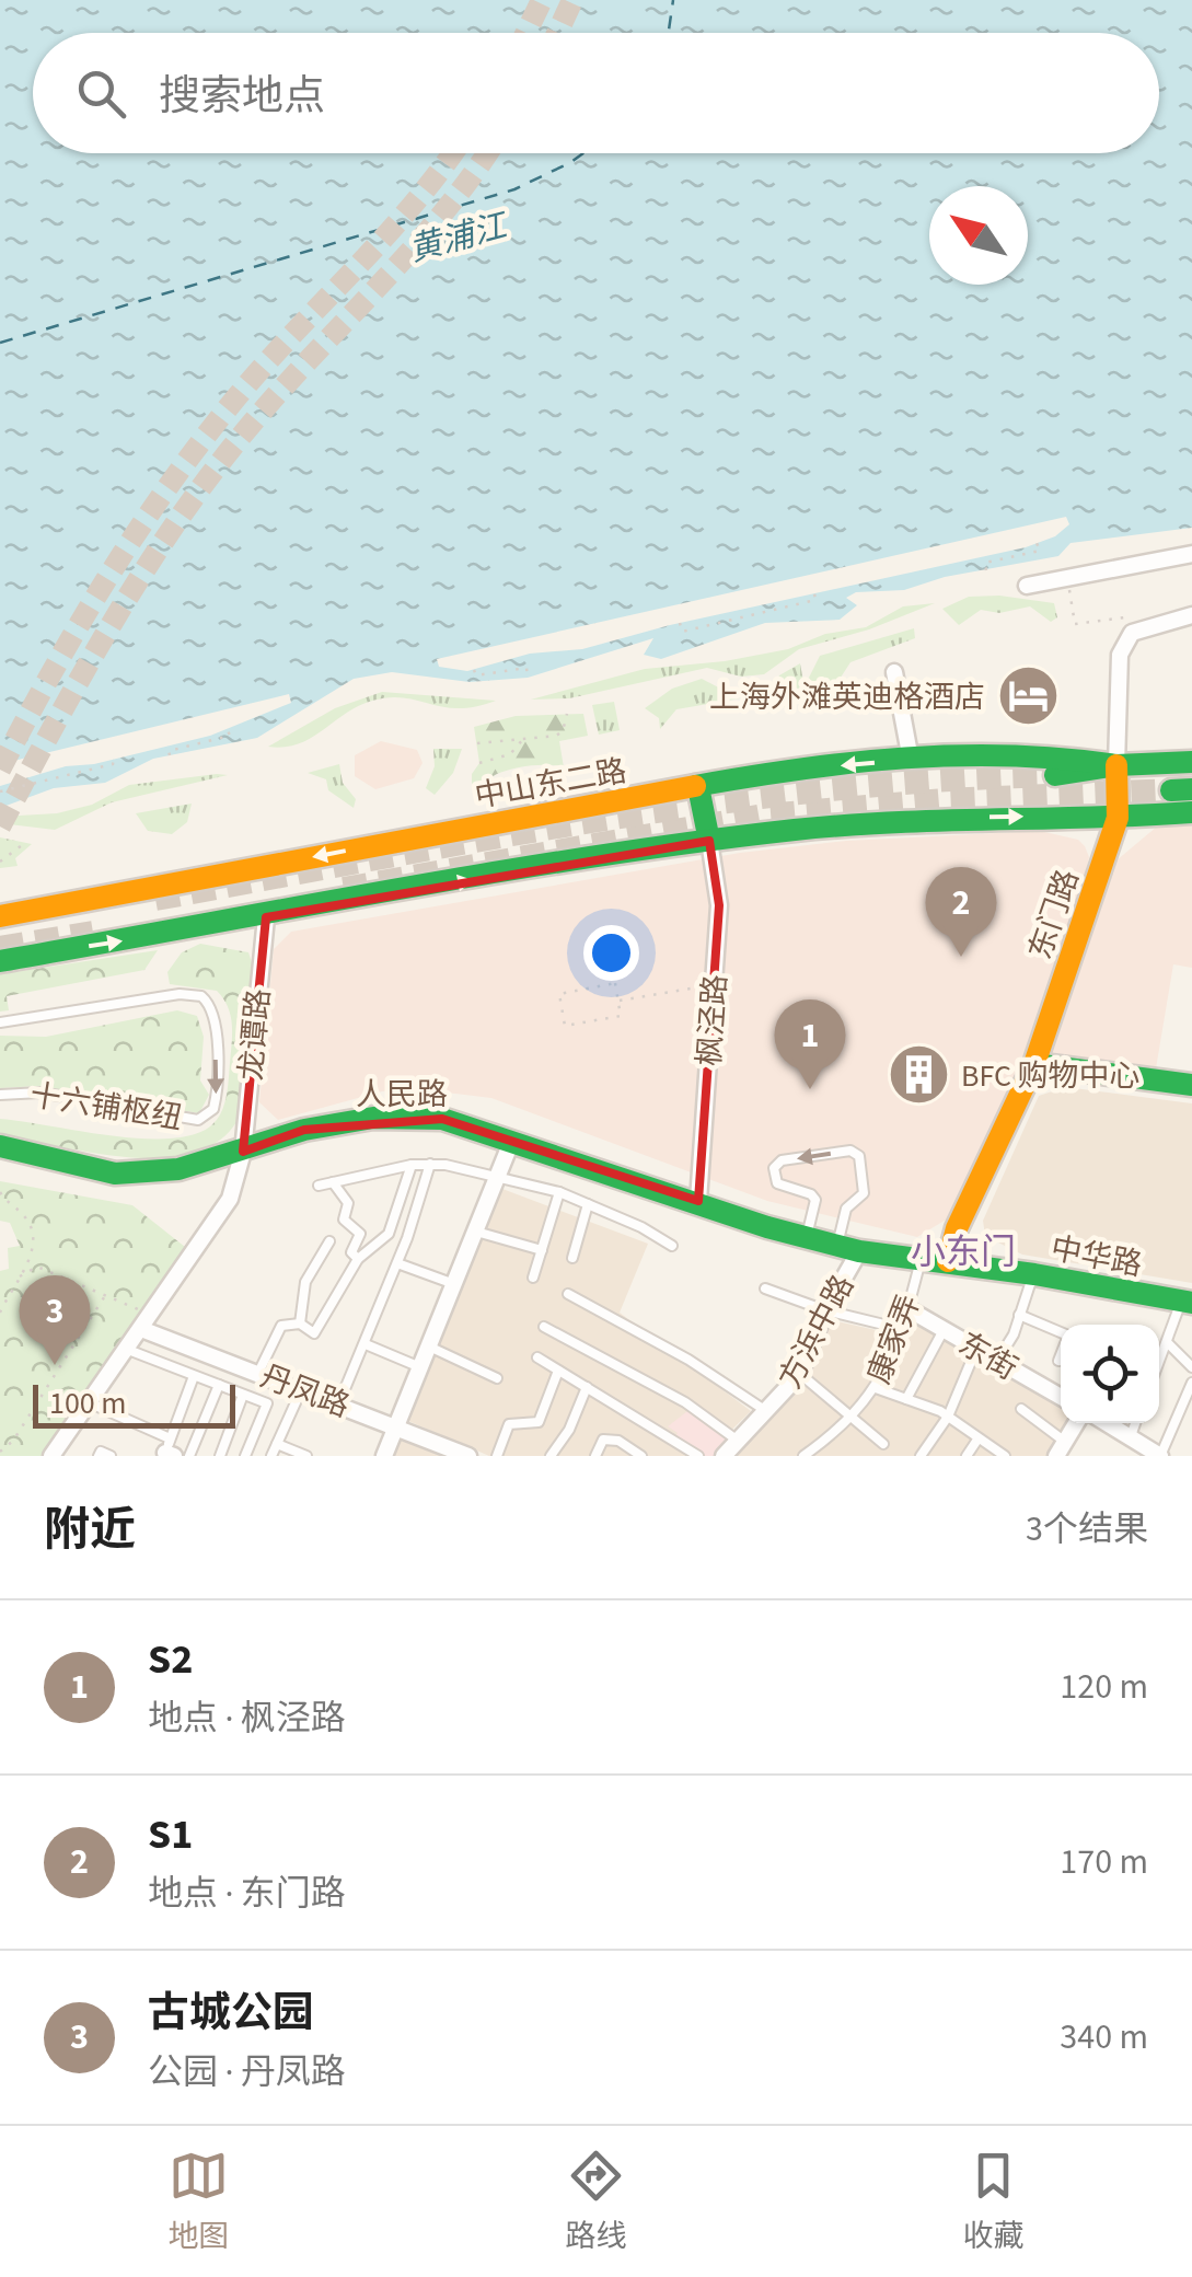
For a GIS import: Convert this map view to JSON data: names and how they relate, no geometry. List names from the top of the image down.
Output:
{
  "streets": {
    "main road": [
      "中山东二路",
      "东门路",
      "人民路",
      "中华路"
    ],
    "street": [
      "枫泾路",
      "龙谭路",
      "方浜中路",
      "东街",
      "丹凤路"
    ],
    "lane": ["十六铺枢纽", "康家弄"]
  },
  "crossings": [
    ["中山东二路", "东门路"],
    ["东门路", "中华路"],
    ["枫泾路", "人民路"],
    ["龙谭路", "人民路"],
    ["龙谭路", "丹凤路"],
    ["人民路", "中华路"],
    ["人民路", "方浜中路"],
    ["中华路", "方浜中路"],
    ["中华路", "康家弄"],
    ["康家弄", "东街"]
  ],
  "districts": ["小东门"],
  "water": ["黄浦江"],
  "places": {
    "hotel": ["上海外滩英迪格酒店"],
    "building": ["BFC 购物中心"]
  },
  "scale_bar": "100 m",
  "north": "top left",
  "page": {
    "search": "搜索地点",
    "pins": ["2", "1", "3"],
    "scale": "100 m",
    "heading": ["附近", "3个结果"],
    "list": [
      {
        "mark": "1",
        "name": "S2",
        "note": "地点 · 枫泾路",
        "value": "120 m"
      },
      {
        "mark": "2",
        "name": "S1",
        "note": "地点 · 东门路",
        "value": "170 m"
      },
      {
        "mark": "3",
        "name": "古城公园",
        "note": "公园 · 丹凤路",
        "value": "340 m"
      }
    ],
    "nav": ["地图", "路线", "收藏"]
  }
}
